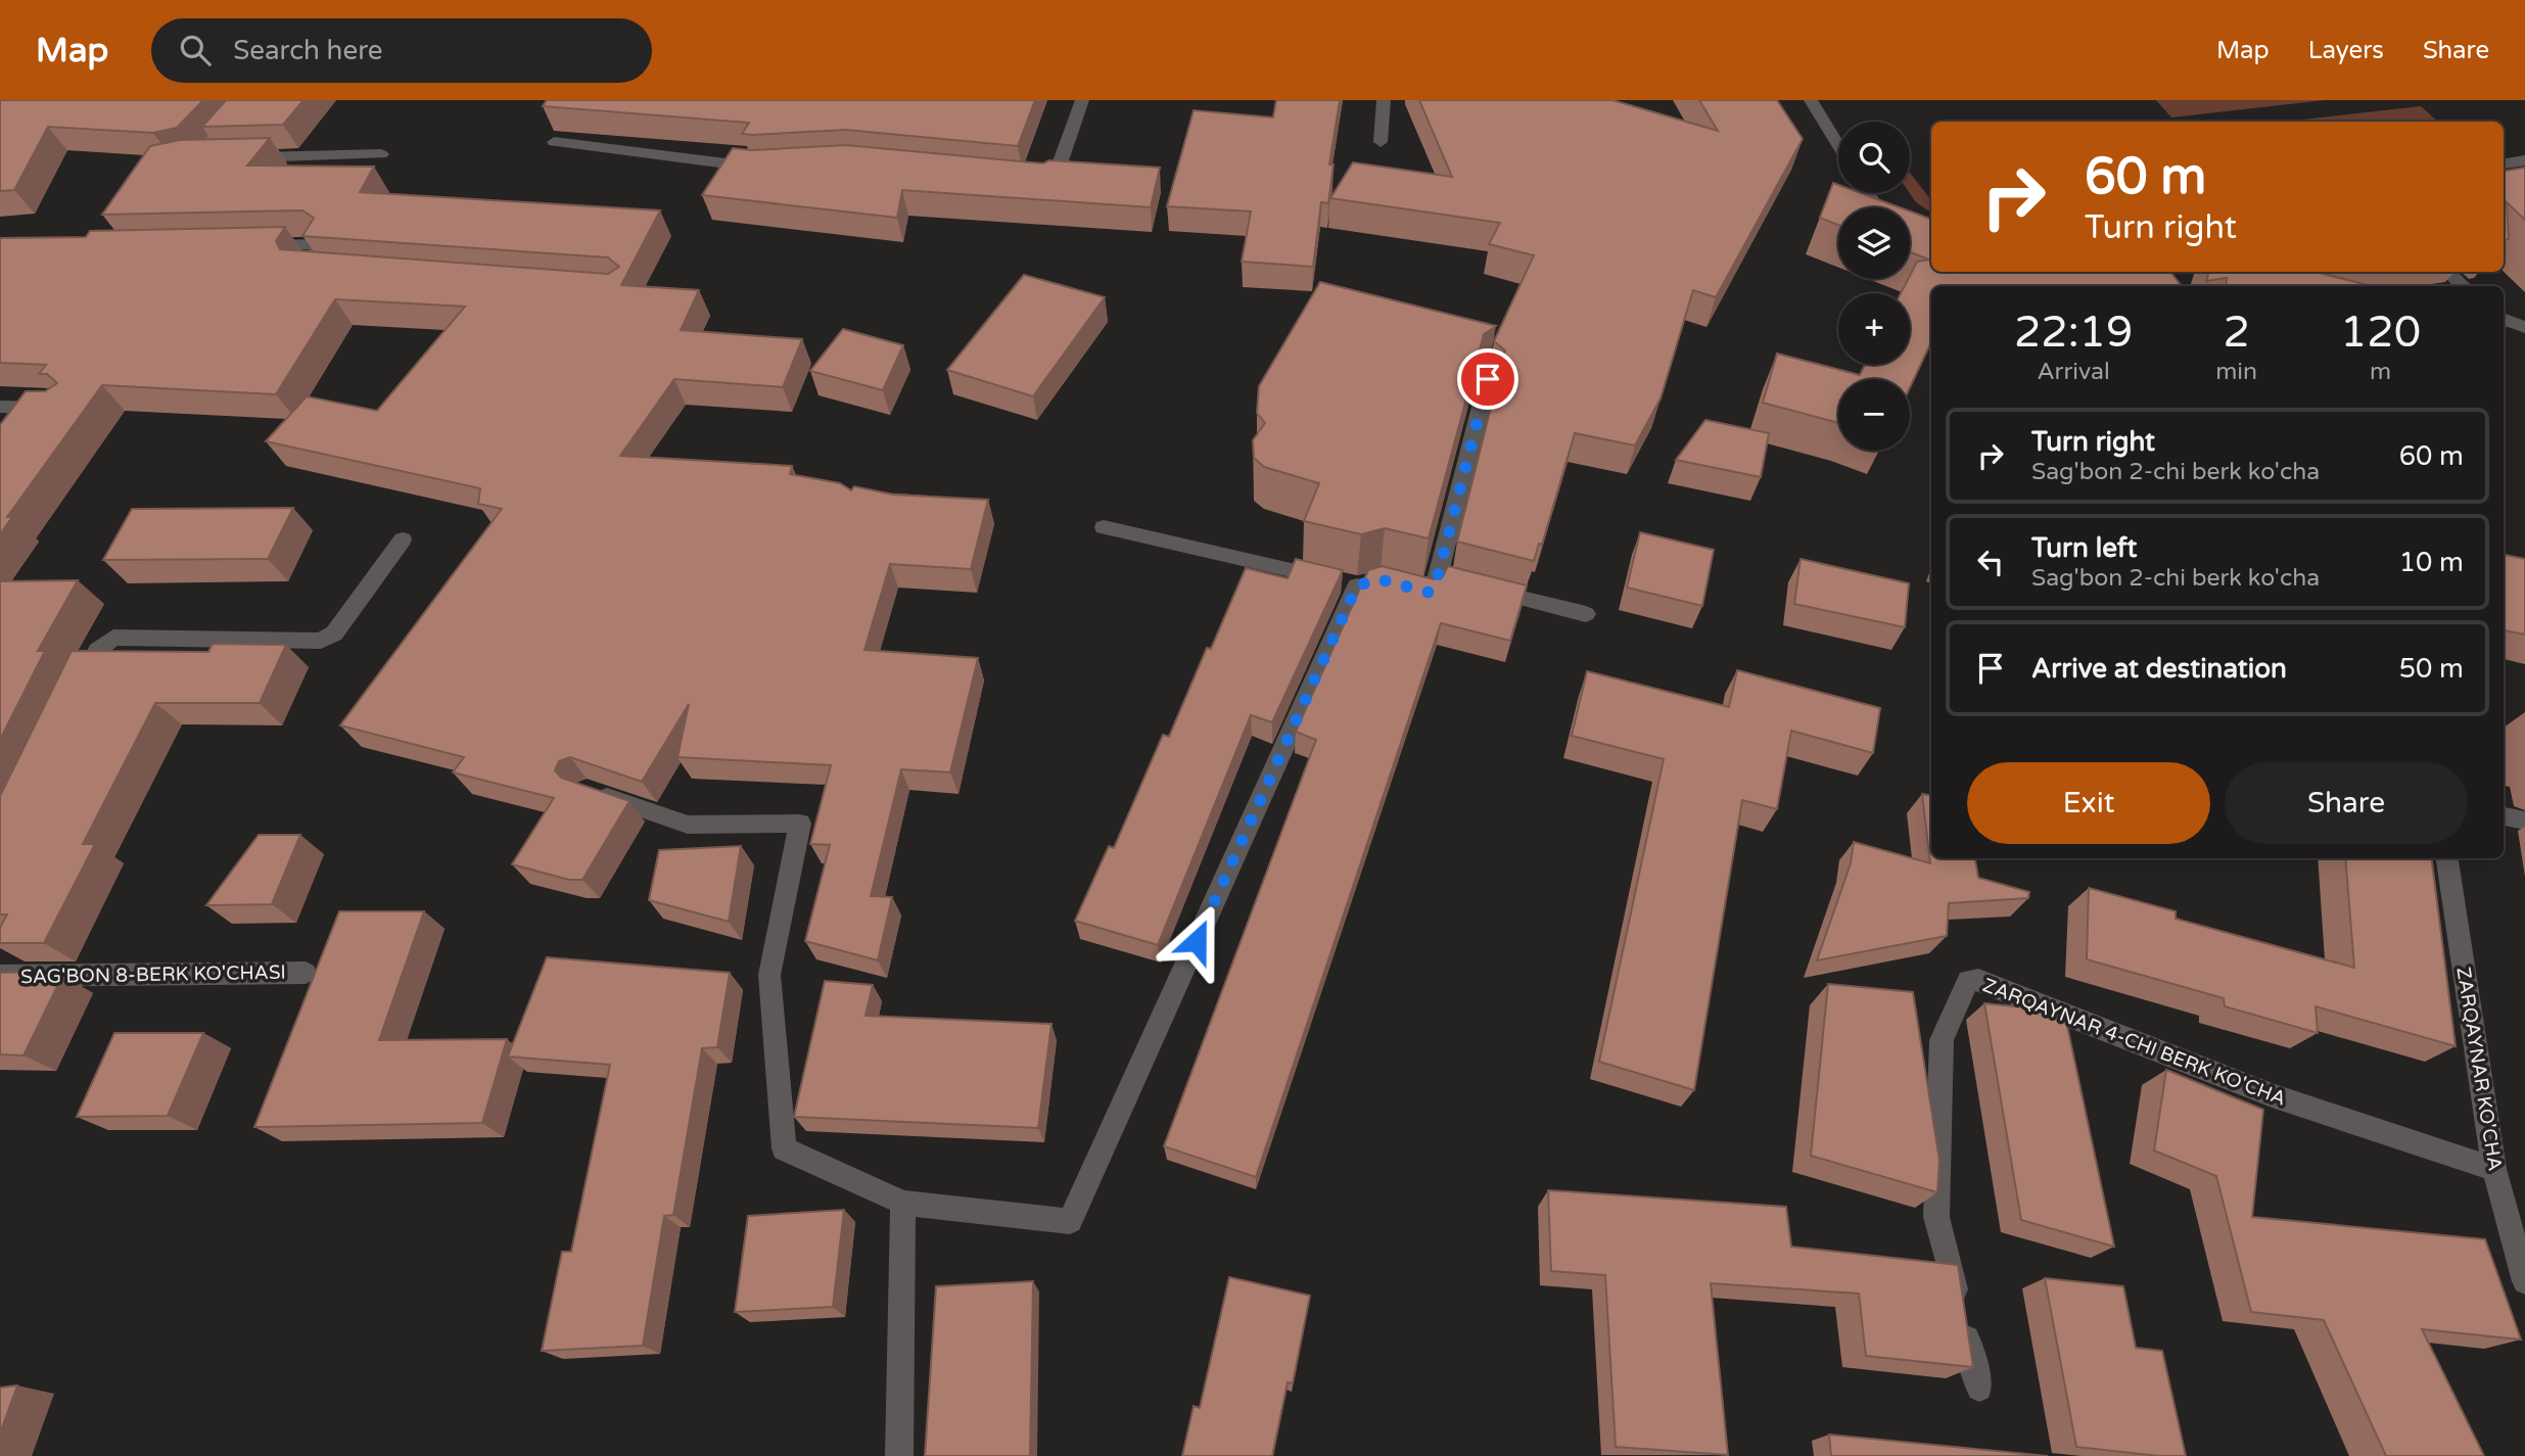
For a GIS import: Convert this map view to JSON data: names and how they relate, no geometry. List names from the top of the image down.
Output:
{
  "streets": {
    "street": ["SAG'BON 8-BERK KO'CHASI", "ZARQAYNAR 4-CHI BERK KO'CHA", "ZARQAYNAR KO'CHA"]
  },
  "crossings": [
    ["ZARQAYNAR 4-CHI BERK KO'CHA", "ZARQAYNAR KO'CHA"]
  ],
  "page": {
    "header": "Map",
    "search": "Search here",
    "nav": ["Map", "Layers", "Share"],
    "map_buttons": ["+", "−"],
    "turn": ["60 m", "Turn right"],
    "eta": [
      "22:19",
      "Arrival",
      "2",
      "min",
      "120",
      "m"
    ],
    "list": [
      {
        "name": "Turn right",
        "note": "Sag'bon 2-chi berk ko'cha",
        "value": "60 m"
      },
      {
        "name": "Turn left",
        "note": "Sag'bon 2-chi berk ko'cha",
        "value": "10 m"
      },
      {
        "name": "Arrive at destination",
        "value": "50 m"
      }
    ],
    "buttons": ["Exit", "Share"]
  }
}
